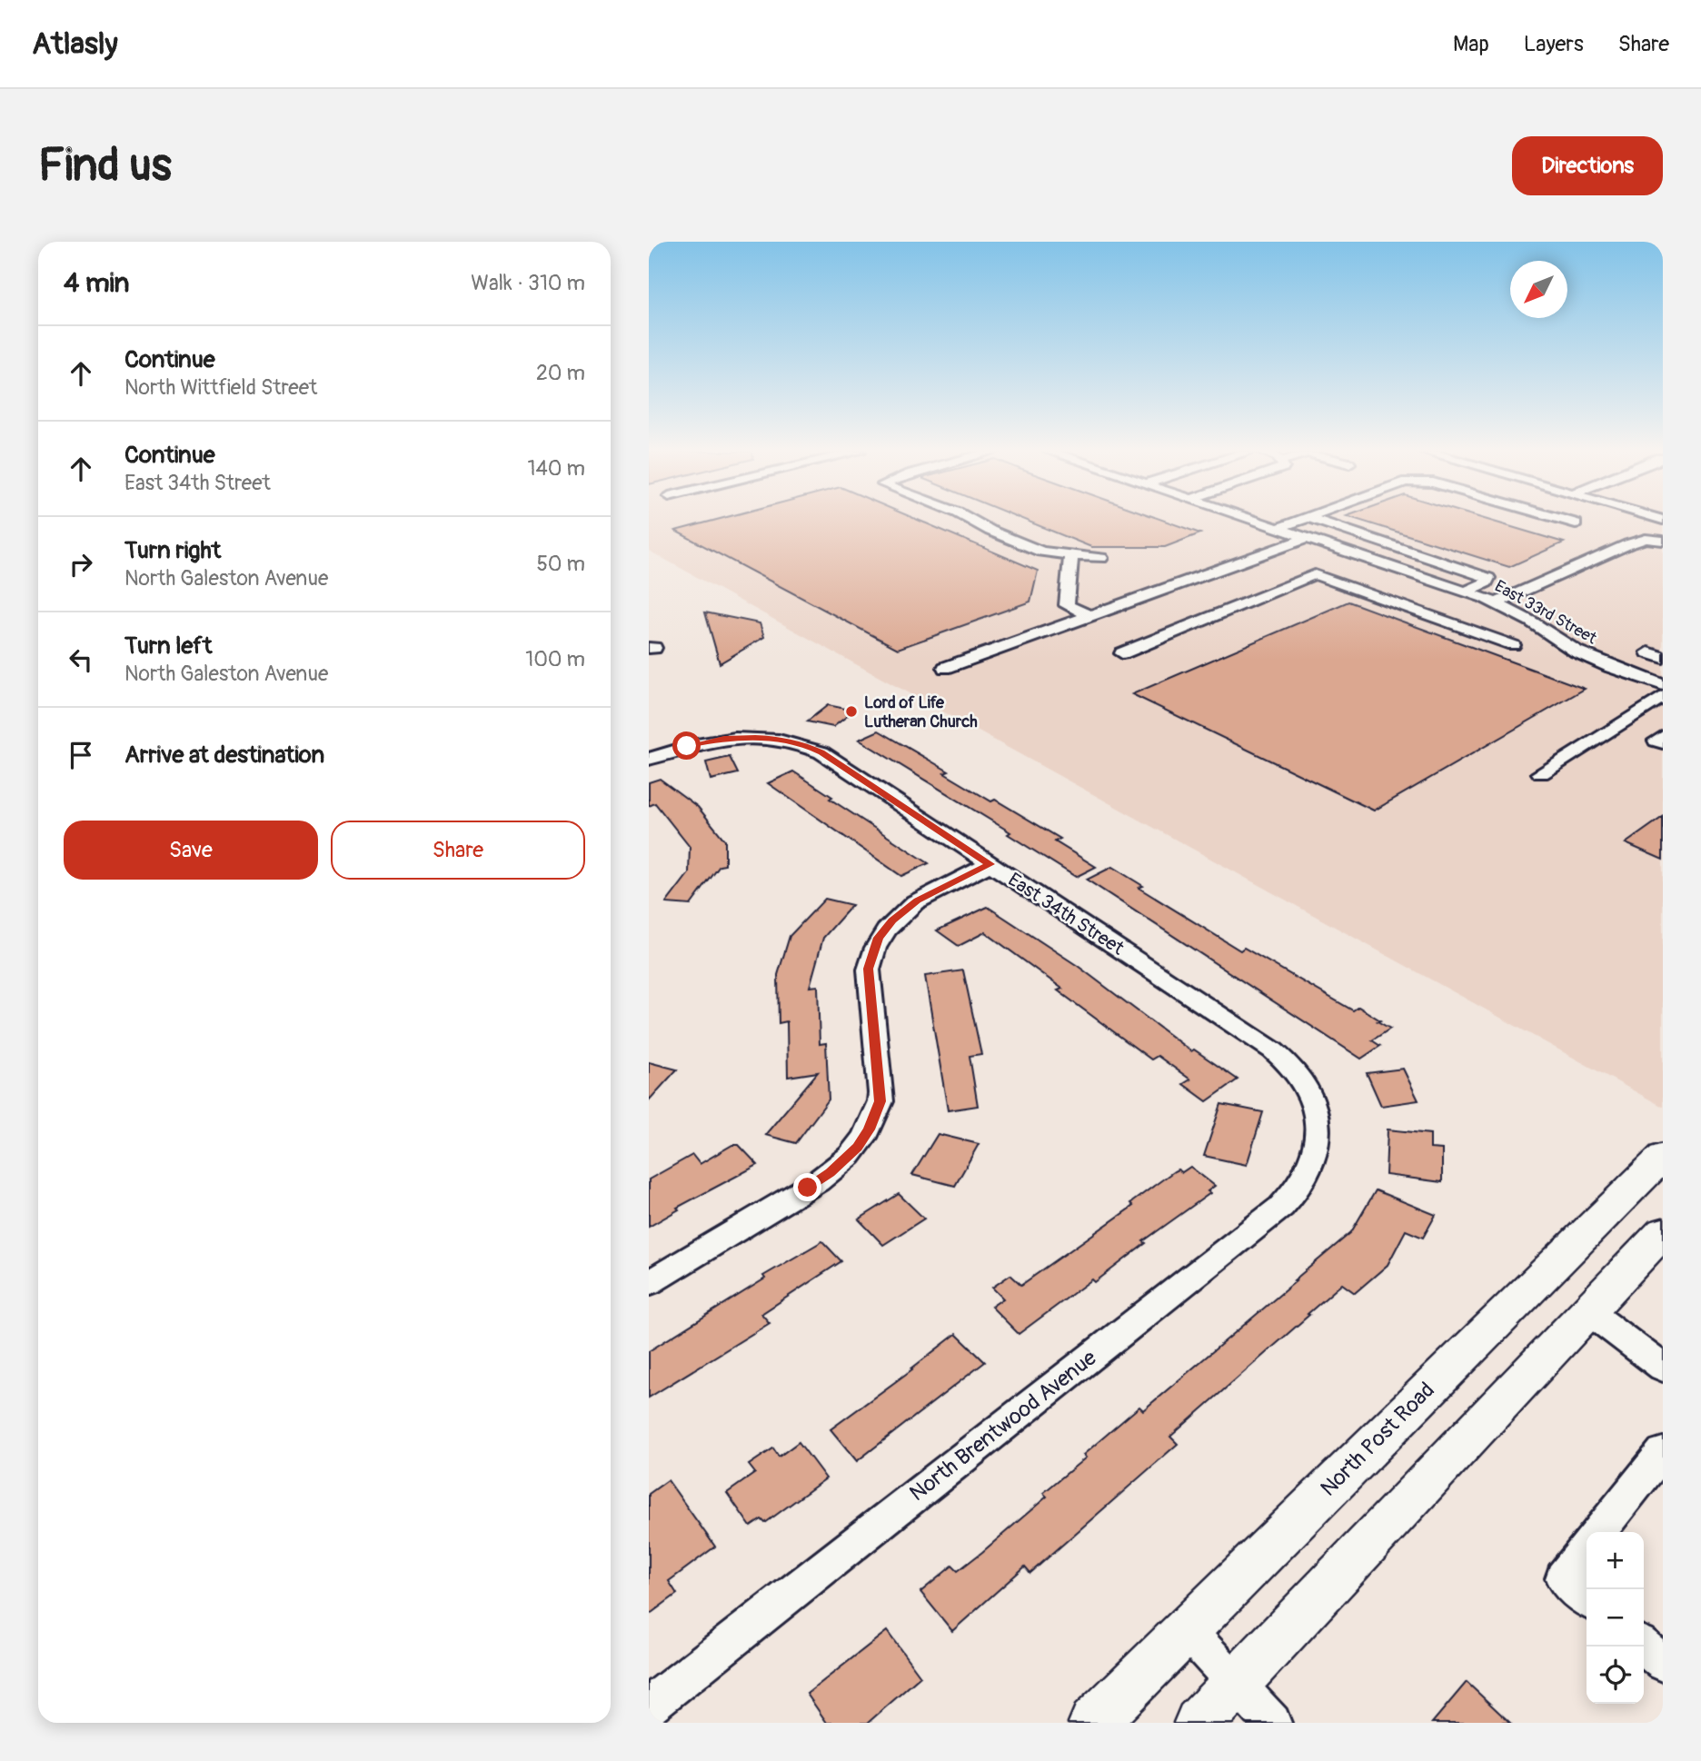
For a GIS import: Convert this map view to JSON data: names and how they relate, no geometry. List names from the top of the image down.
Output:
{
  "streets": {
    "main road": ["North Post Road"],
    "street": ["East 33rd Street", "East 34th Street", "North Brentwood Avenue"]
  },
  "crossings": [
    ["East 34th Street", "North Brentwood Avenue"]
  ],
  "places": ["Lord of Life Lutheran Church"],
  "north": "bottom left",
  "page": {
    "header": "Atlasly",
    "nav": ["Map", "Layers", "Share"],
    "buttons": [
      "Directions",
      ["Save", "Share"]
    ],
    "title": "Find us",
    "heading": ["4 min", "Walk · 310 m"],
    "list": [
      ["Continue", "North Wittfield Street", "20 m"],
      ["Continue", "East 34th Street", "140 m"],
      ["Turn right", "North Galeston Avenue", "50 m"],
      ["Turn left", "North Galeston Avenue", "100 m"],
      "Arrive at destination"
    ],
    "map_buttons": ["+", "−"]
  }
}
